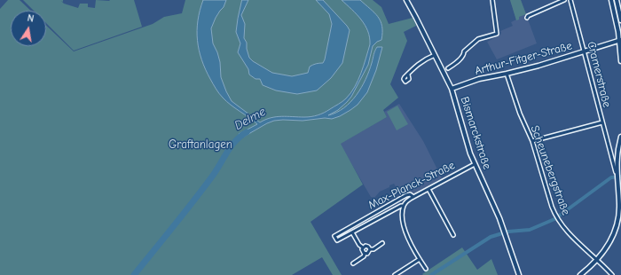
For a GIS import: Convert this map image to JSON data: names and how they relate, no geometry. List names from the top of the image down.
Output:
{
  "streets": {
    "main road": ["Arthur-Fitger-Straße", "Cramerstraße", "Bismarckstraße"],
    "street": ["Scheunebergstraße", "Max-Planck-Straße"]
  },
  "crossings": [
    ["Arthur-Fitger-Straße", "Cramerstraße"],
    ["Arthur-Fitger-Straße", "Bismarckstraße"],
    ["Arthur-Fitger-Straße", "Scheunebergstraße"],
    ["Cramerstraße", "Scheunebergstraße"],
    ["Bismarckstraße", "Max-Planck-Straße"]
  ],
  "water": ["Delme"],
  "parks": ["Graftanlagen"],
  "north": "top"
}
